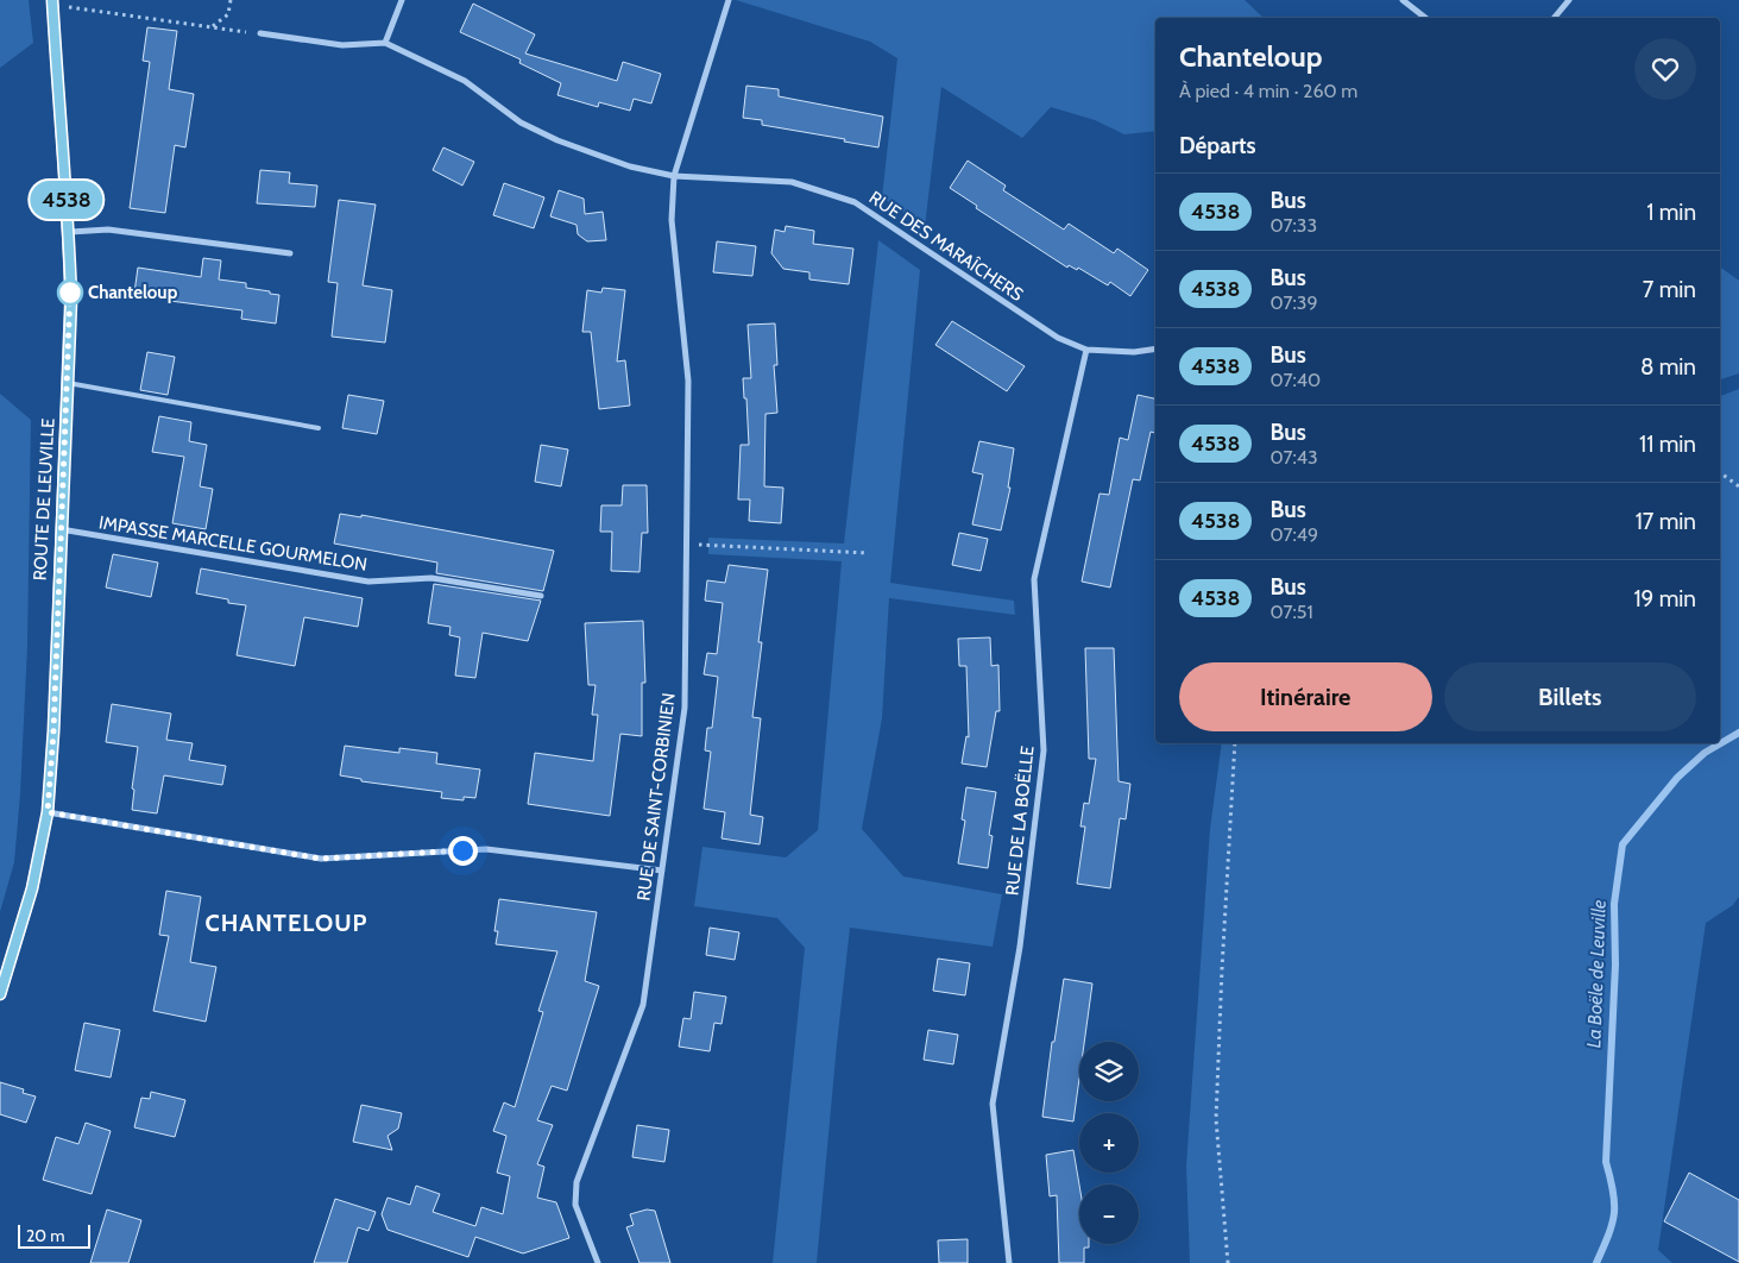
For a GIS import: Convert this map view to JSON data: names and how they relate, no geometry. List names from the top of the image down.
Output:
{
  "streets": {
    "street": [
      "RUE DES MARAÎCHERS",
      "ROUTE DE LEUVILLE",
      "IMPASSE MARCELLE GOURMELON",
      "RUE DE SAINT-CORBINIEN",
      "RUE DE LA BOËLLE"
    ]
  },
  "crossings": [
    ["RUE DES MARAÎCHERS", "RUE DE SAINT-CORBINIEN"],
    ["RUE DES MARAÎCHERS", "RUE DE LA BOËLLE"],
    ["ROUTE DE LEUVILLE", "IMPASSE MARCELLE GOURMELON"]
  ],
  "districts": ["CHANTELOUP"],
  "water": ["La Boële de Leuville"],
  "places": ["Chanteloup"],
  "lines": ["bus line 4538"],
  "scale_bar": "20 m",
  "page": {
    "on_map": "4538",
    "heading": [
      ["Chanteloup", "À pied · 4 min · 260 m"],
      "Départs"
    ],
    "list": [
      {
        "mark": "4538",
        "name": "Bus",
        "note": "07:33",
        "value": "1 min"
      },
      {
        "mark": "4538",
        "name": "Bus",
        "note": "07:39",
        "value": "7 min"
      },
      {
        "mark": "4538",
        "name": "Bus",
        "note": "07:40",
        "value": "8 min"
      },
      {
        "mark": "4538",
        "name": "Bus",
        "note": "07:43",
        "value": "11 min"
      },
      {
        "mark": "4538",
        "name": "Bus",
        "note": "07:49",
        "value": "17 min"
      },
      {
        "mark": "4538",
        "name": "Bus",
        "note": "07:51",
        "value": "19 min"
      }
    ],
    "buttons": ["Itinéraire", "Billets"],
    "map_buttons": ["+", "−"],
    "scale": "20 m"
  }
}
